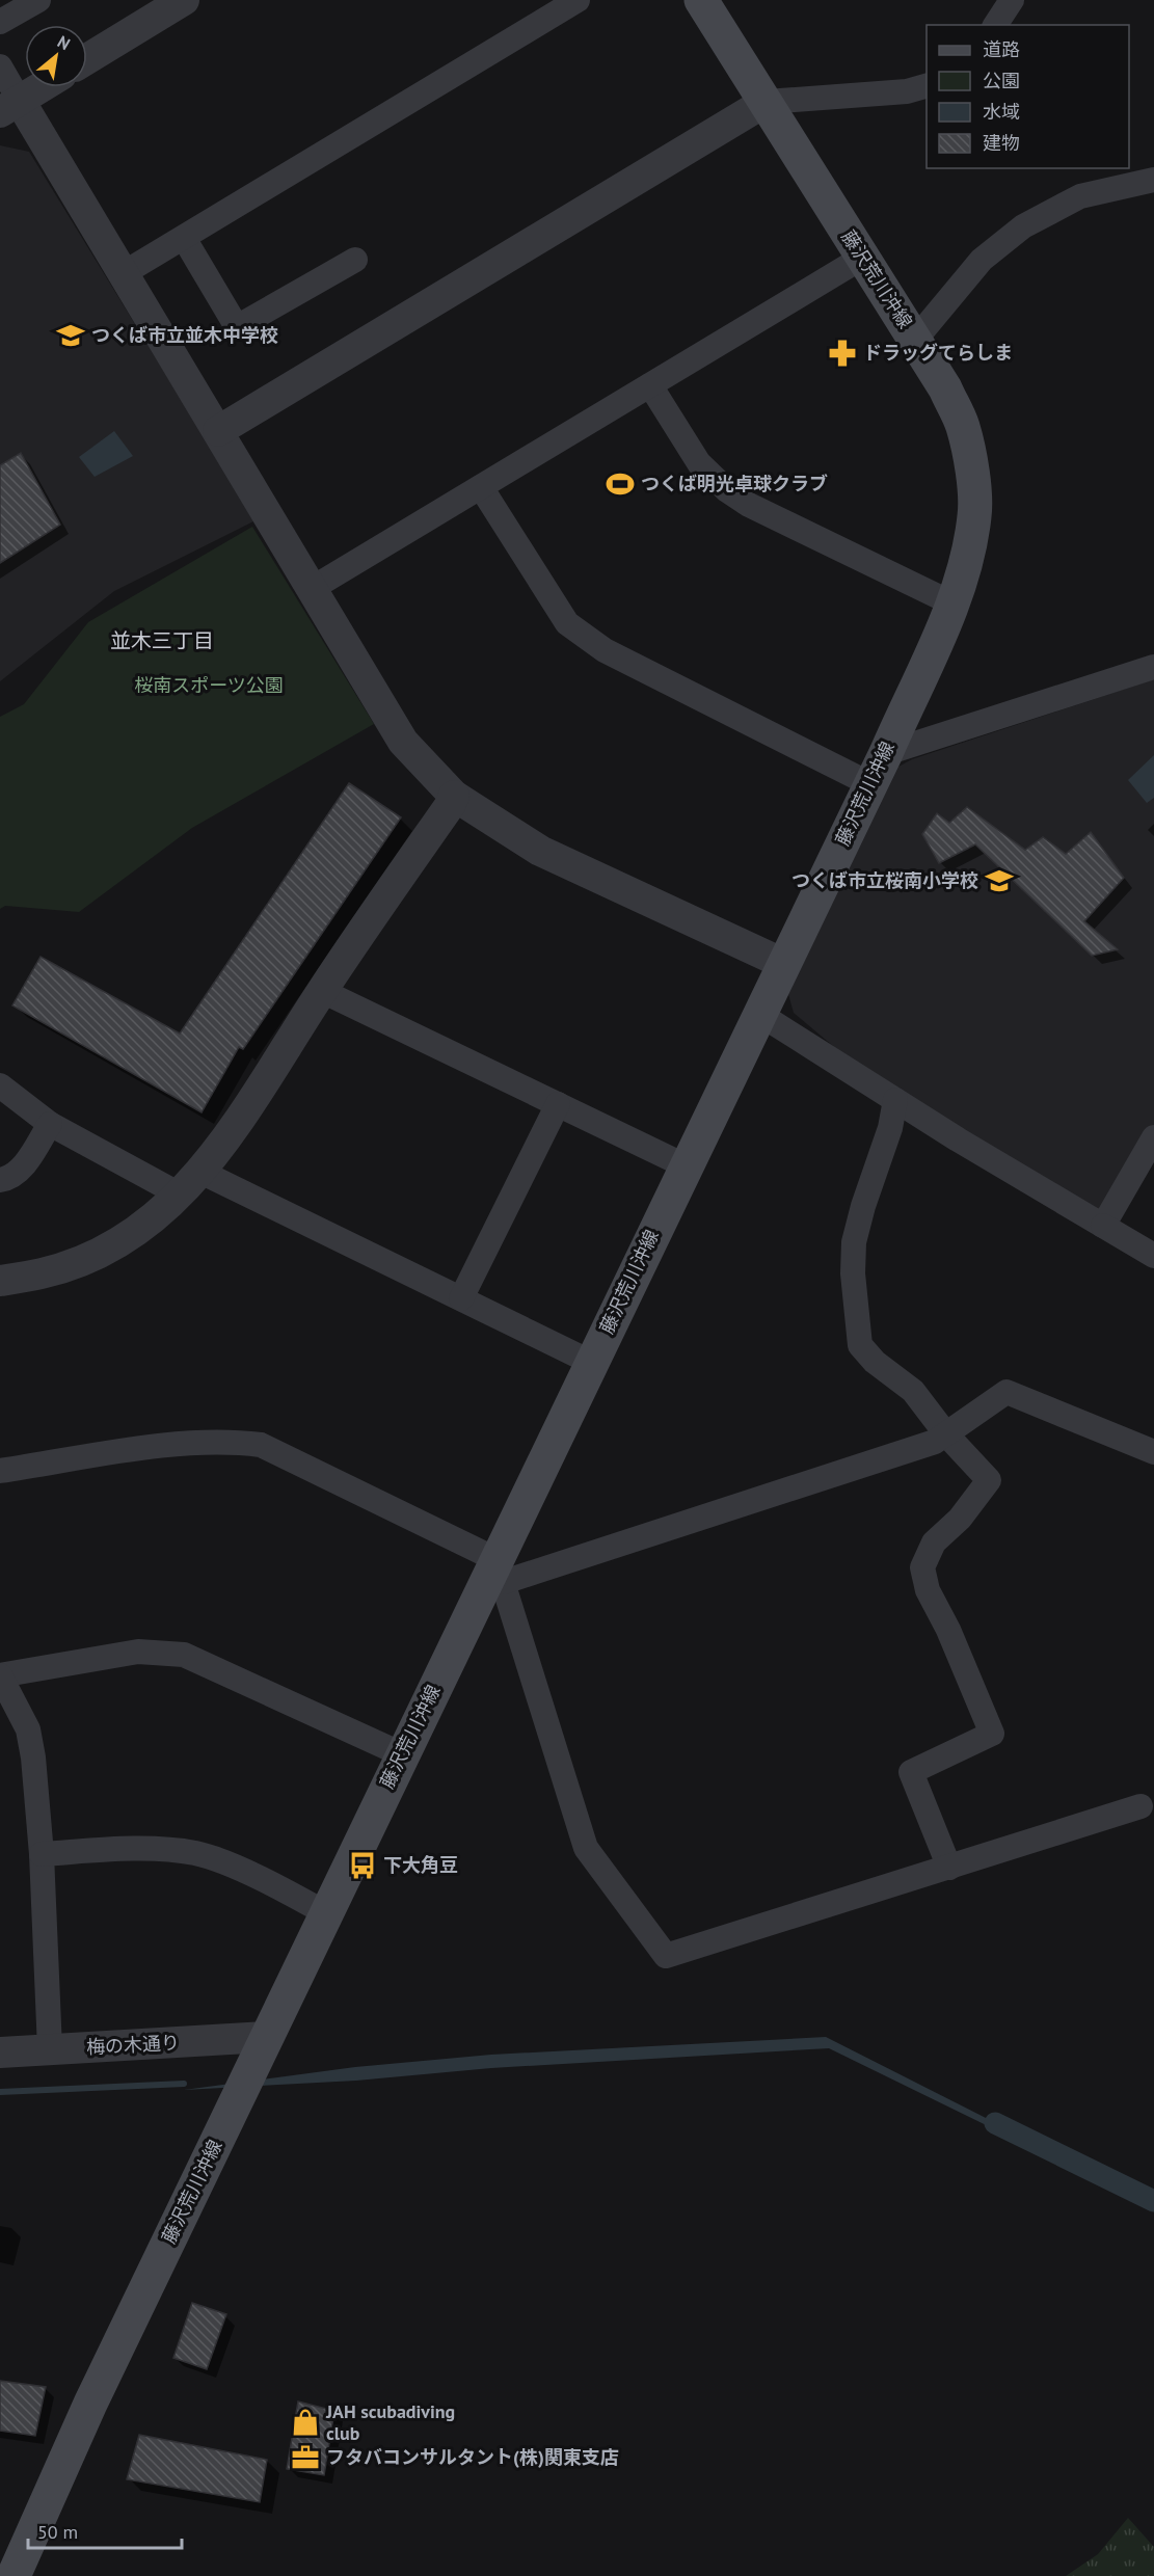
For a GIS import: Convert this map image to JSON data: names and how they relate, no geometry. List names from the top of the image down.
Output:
{
  "streets": {
    "main road": ["藤沢荒川沖線"],
    "street": ["梅の木通り"]
  },
  "crossings": [
    ["藤沢荒川沖線", "梅の木通り"]
  ],
  "districts": ["並木三丁目"],
  "parks": ["桜南スポーツ公園"],
  "places": {
    "school or university": ["つくば市立並木中学校", "つくば市立桜南小学校"],
    "pharmacy": ["ドラッグてらしま"],
    "sports": ["つくば明光卓球クラブ"],
    "bus stop": ["下大角豆"],
    "shop": ["JAH scubadiving club"],
    "office": ["フタバコンサルタント(株)関東支店"]
  },
  "legend": [
    "道路",
    "公園",
    "水域",
    "建物"
  ],
  "scale_bar": "50 m",
  "north": "top right"
}
